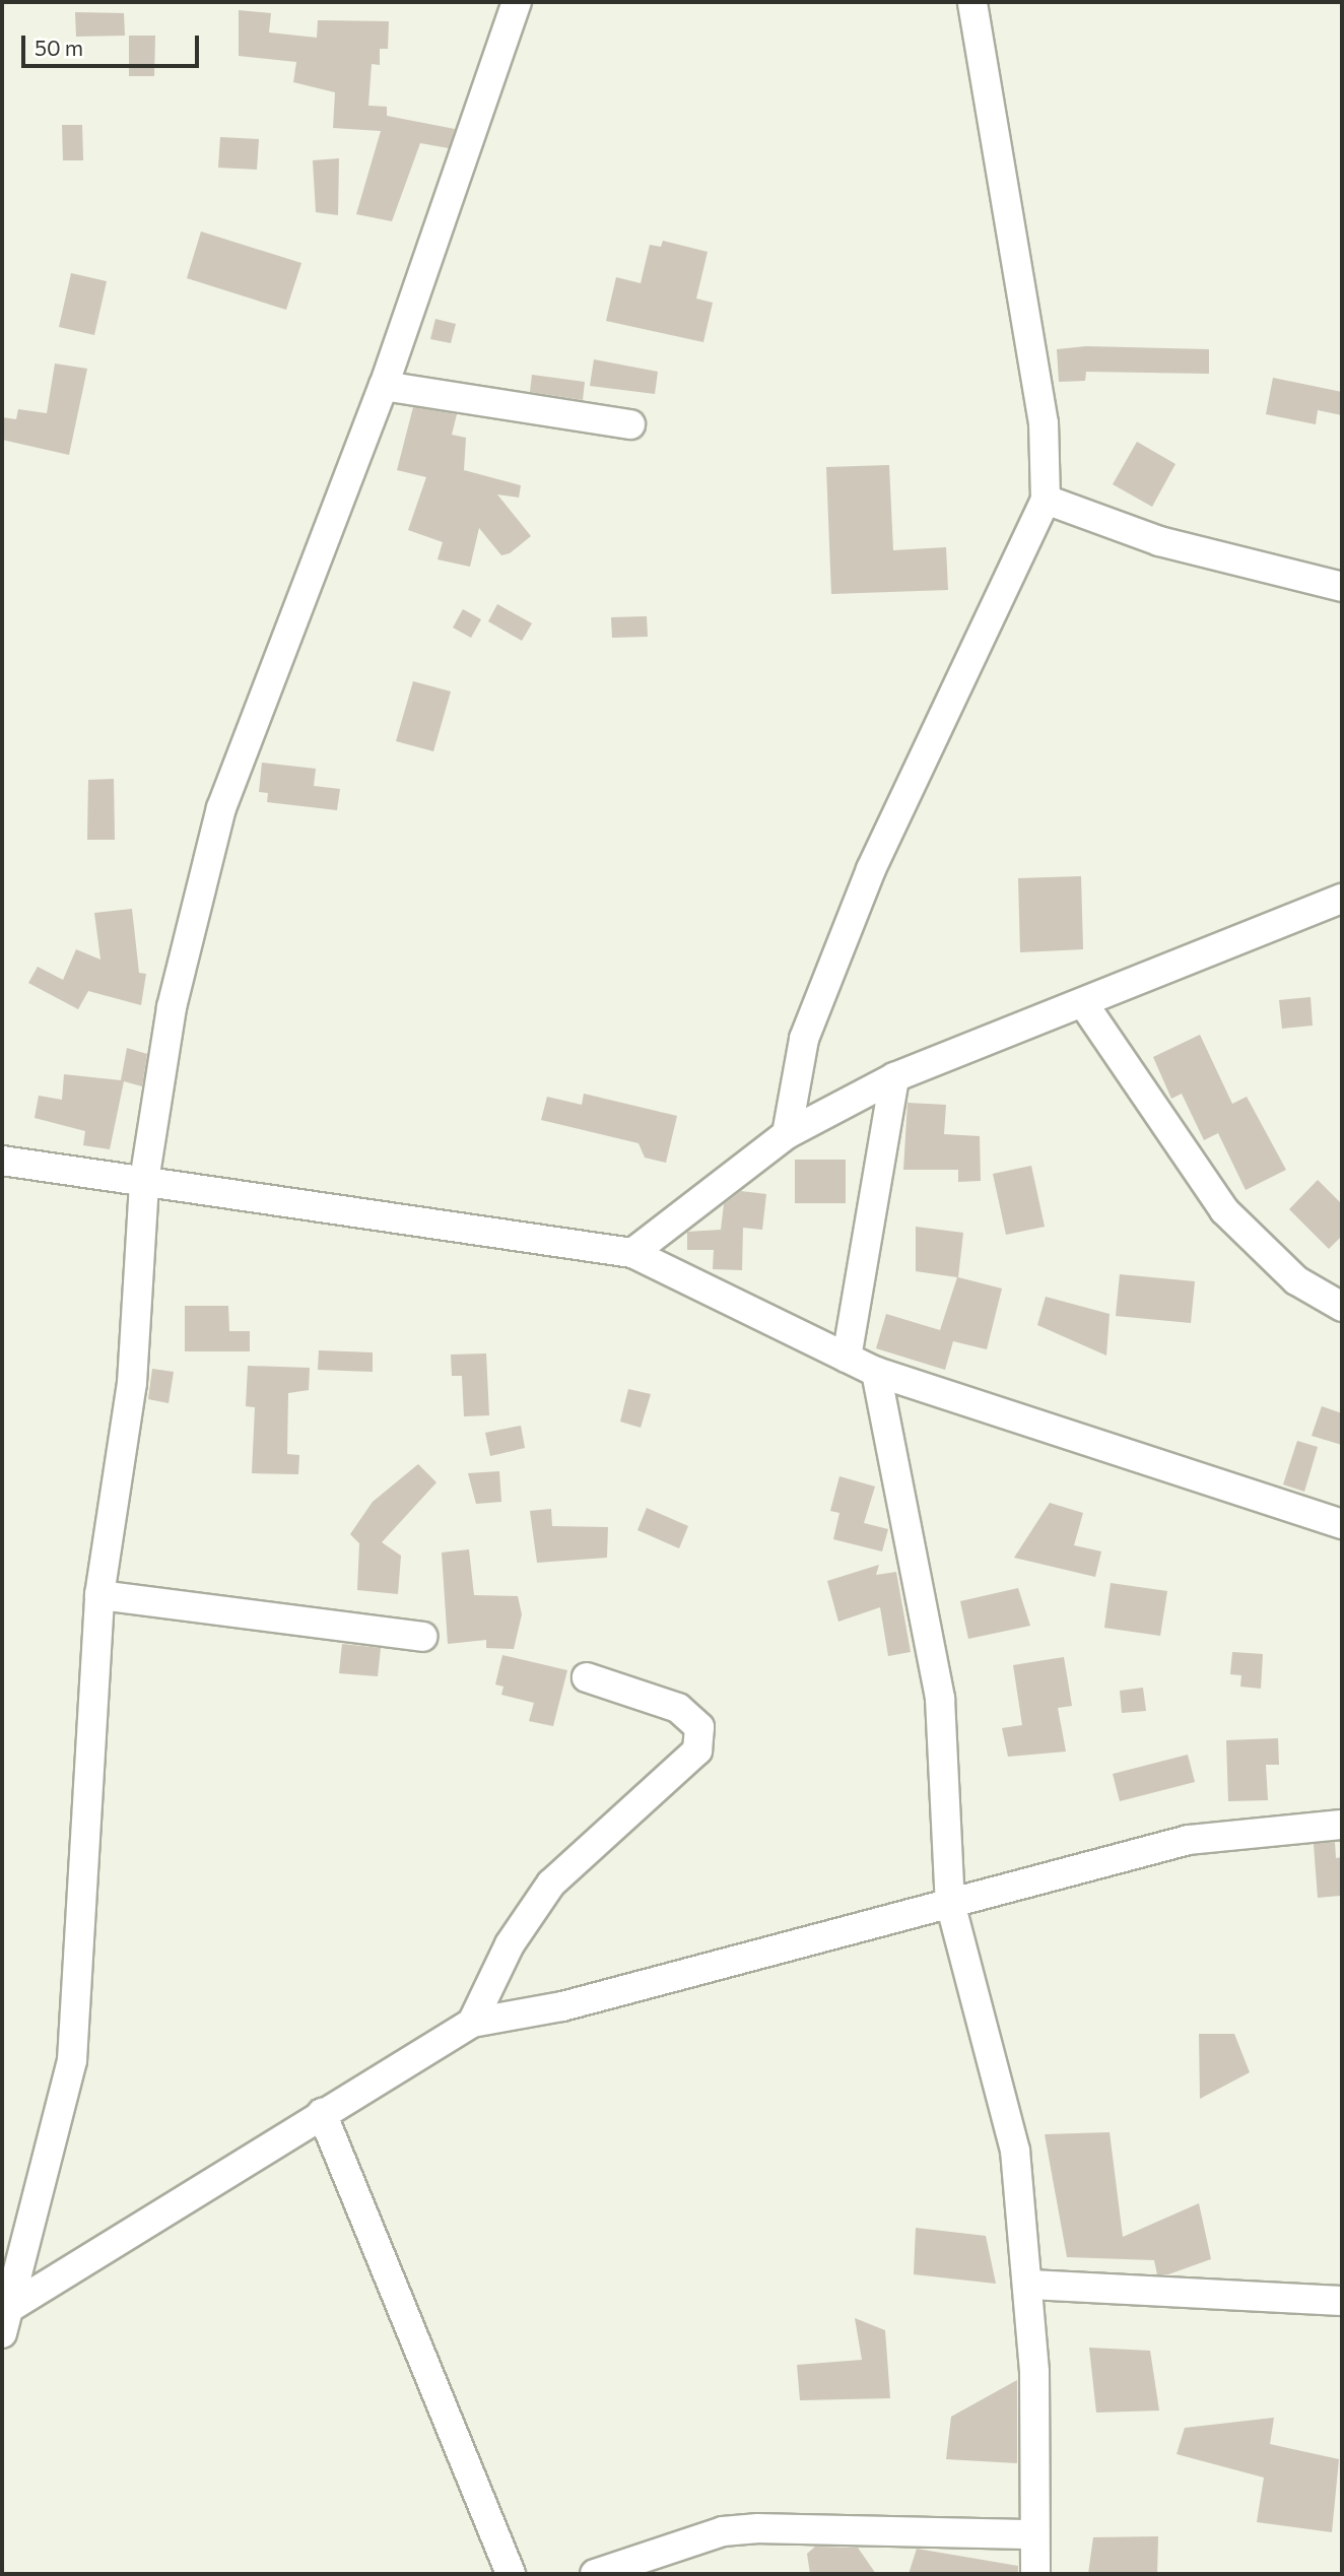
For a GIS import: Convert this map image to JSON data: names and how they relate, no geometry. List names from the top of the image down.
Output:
{
  "scale_bar": "50 m"
}
